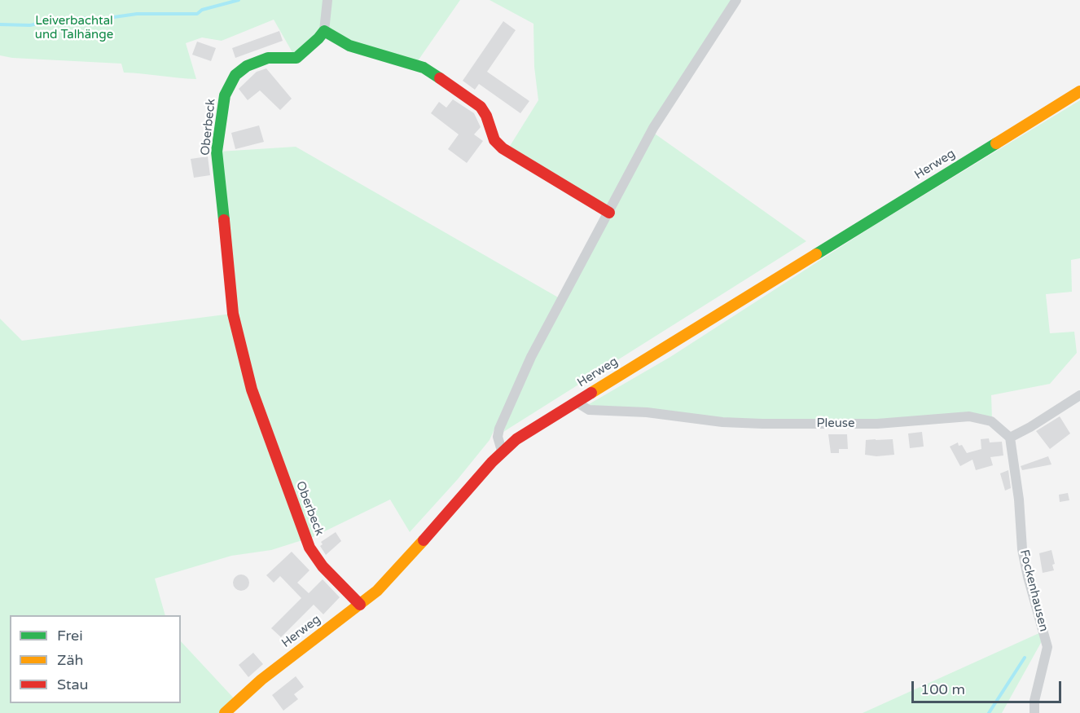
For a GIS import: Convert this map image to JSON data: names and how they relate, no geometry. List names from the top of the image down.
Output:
{
  "streets": {
    "main road": ["Oberbeck", "Herweg"],
    "street": ["Pleuse", "Fockenhausen"]
  },
  "crossings": [
    ["Oberbeck", "Herweg"],
    ["Herweg", "Pleuse"],
    ["Pleuse", "Fockenhausen"]
  ],
  "parks": ["Leiverbachtal und Talhänge"],
  "legend": ["Frei", "Zäh", "Stau"],
  "scale_bar": "100 m"
}
